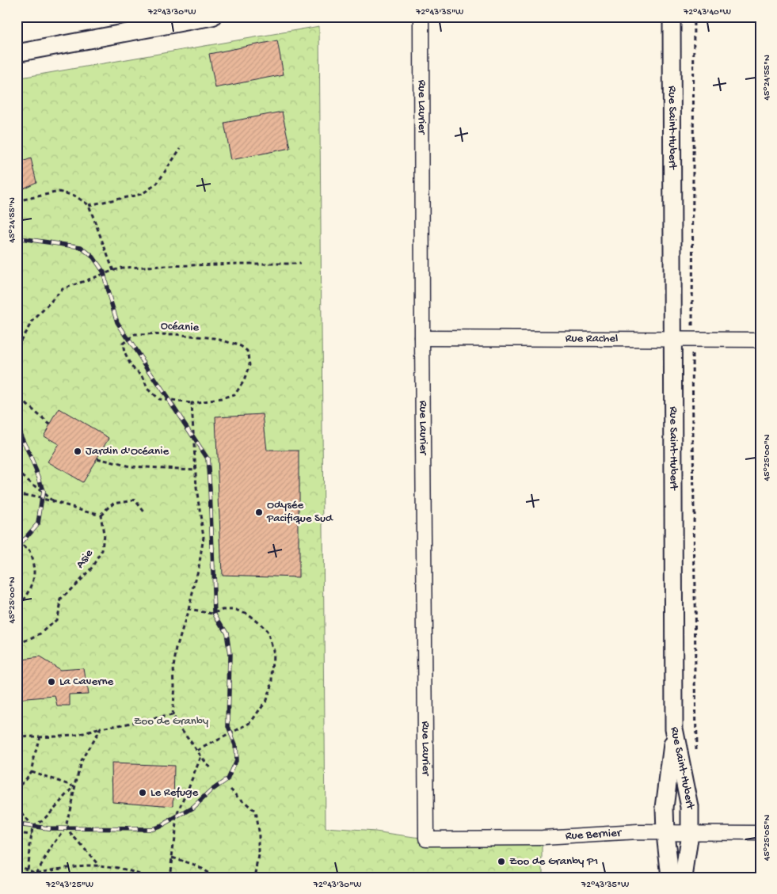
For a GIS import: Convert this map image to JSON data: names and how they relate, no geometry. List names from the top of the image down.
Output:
{
  "streets": {
    "street": [
      "Rue Laurier",
      "Rue Saint-Hubert",
      "Rue Rachel",
      "Rue Bernier"
    ],
    "path": ["Océanie", "Asie"]
  },
  "crossings": [
    ["Rue Laurier", "Rue Rachel"],
    ["Rue Laurier", "Rue Bernier"],
    ["Rue Saint-Hubert", "Rue Rachel"],
    ["Rue Saint-Hubert", "Rue Bernier"]
  ],
  "parks": ["Zoo de Granby"],
  "places": [
    "Jardin d'Océanie",
    "Odysée Pacifique Sud",
    "La Caverne",
    "Le Refuge",
    "Zoo de Granby P1"
  ],
  "coordinates": [
    "72°43'30\"W",
    "72°43'35\"W",
    "72°43'40\"W",
    "45°24'55\"N",
    "45°25'00\"N",
    "45°25'05\"N",
    "72°43'25\"W"
  ]
}
